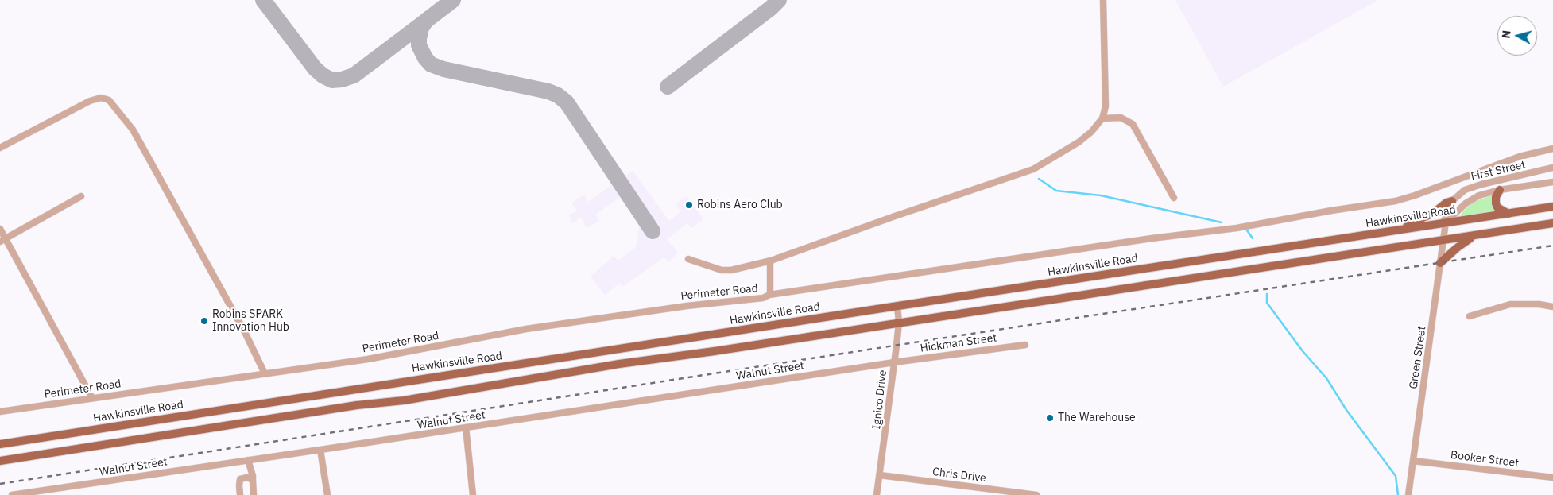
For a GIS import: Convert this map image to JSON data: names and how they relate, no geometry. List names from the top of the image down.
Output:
{
  "streets": {
    "main road": ["Hawkinsville Road"],
    "street": [
      "First Street",
      "Perimeter Road",
      "Hickman Street",
      "Green Street",
      "Walnut Street",
      "Ignico Drive",
      "Booker Street",
      "Chris Drive"
    ]
  },
  "crossings": [
    ["First Street", "Hawkinsville Road"],
    ["First Street", "Green Street"],
    ["Hawkinsville Road", "Green Street"],
    ["Hawkinsville Road", "Ignico Drive"],
    ["Hickman Street", "Walnut Street"],
    ["Hickman Street", "Ignico Drive"],
    ["Green Street", "Booker Street"],
    ["Walnut Street", "Ignico Drive"],
    ["Ignico Drive", "Chris Drive"]
  ],
  "places": ["Robins Aero Club", "Robins SPARK Innovation Hub", "The Warehouse"],
  "north": "left"
}
